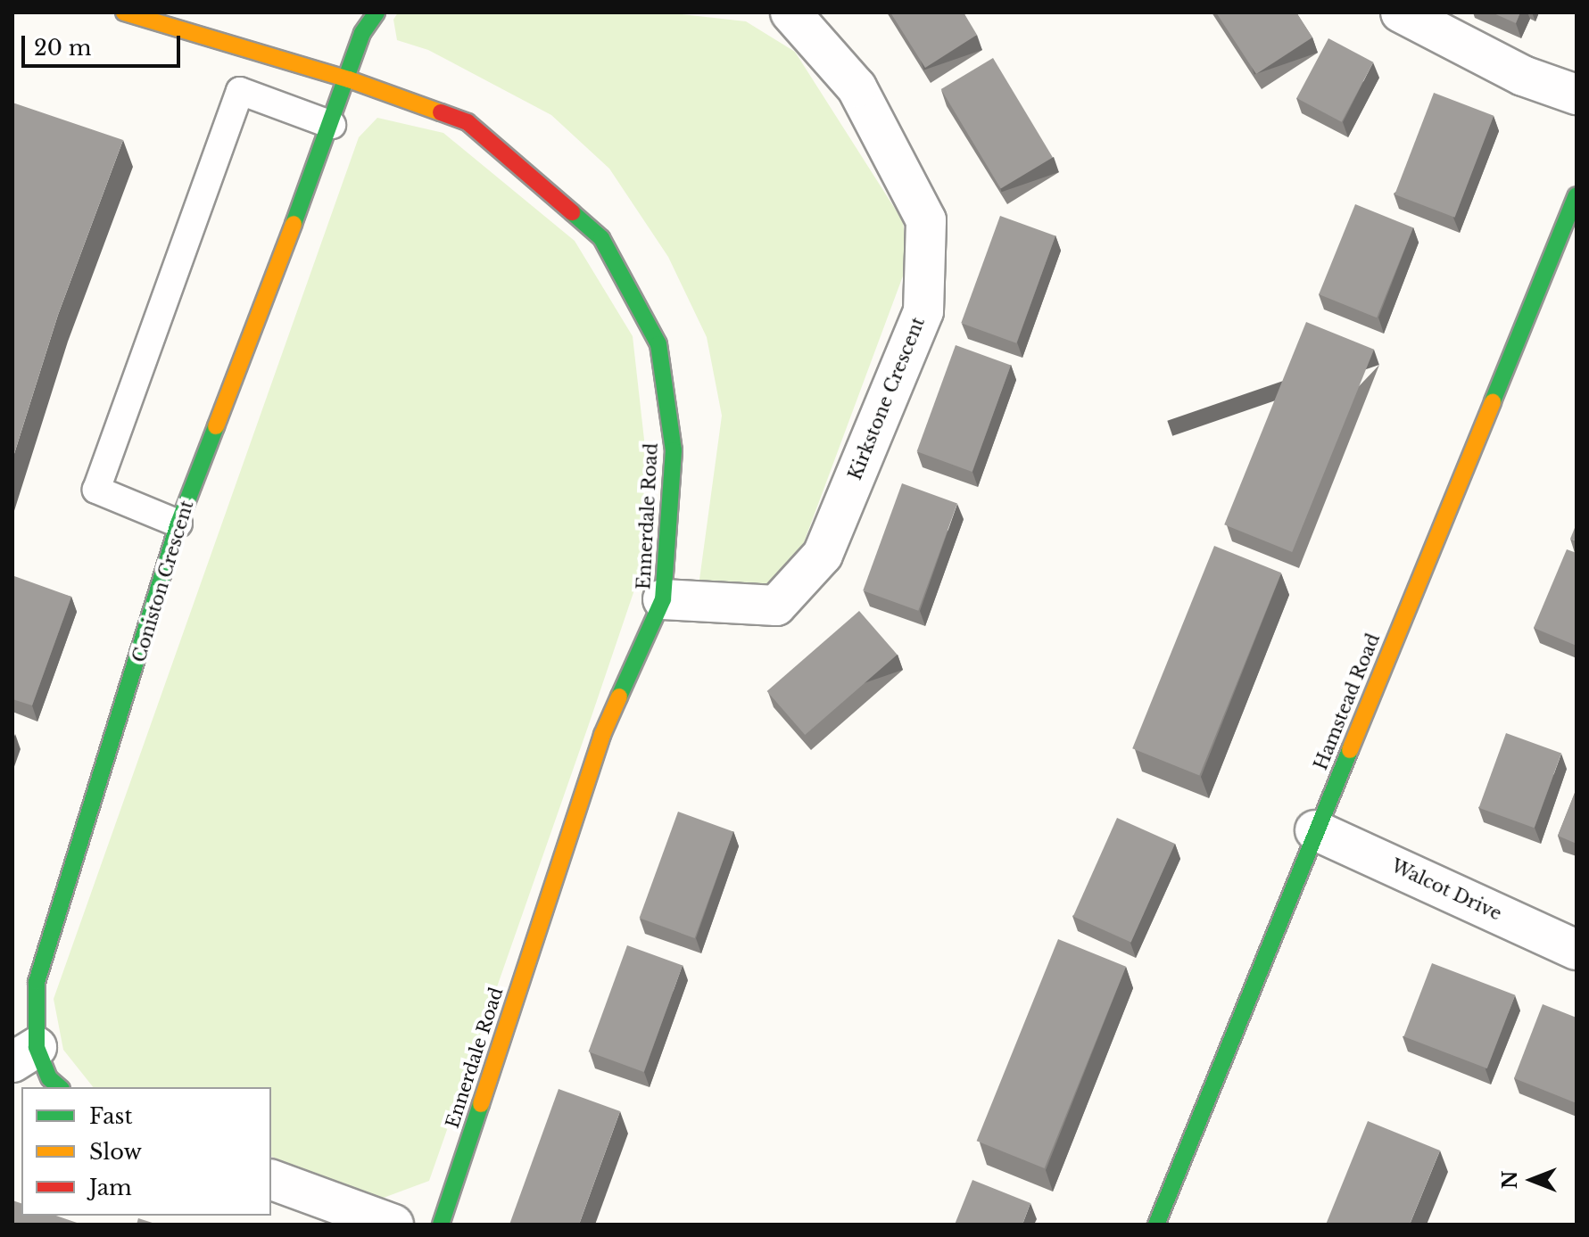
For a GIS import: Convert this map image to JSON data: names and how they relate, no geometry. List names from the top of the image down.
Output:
{
  "streets": {
    "street": [
      "Kirkstone Crescent",
      "Ennerdale Road",
      "Coniston Crescent",
      "Hamstead Road",
      "Walcot Drive"
    ]
  },
  "crossings": [
    ["Kirkstone Crescent", "Ennerdale Road"],
    ["Ennerdale Road", "Coniston Crescent"],
    ["Hamstead Road", "Walcot Drive"]
  ],
  "legend": ["Fast", "Slow", "Jam"],
  "scale_bar": "20 m",
  "north": "left"
}
